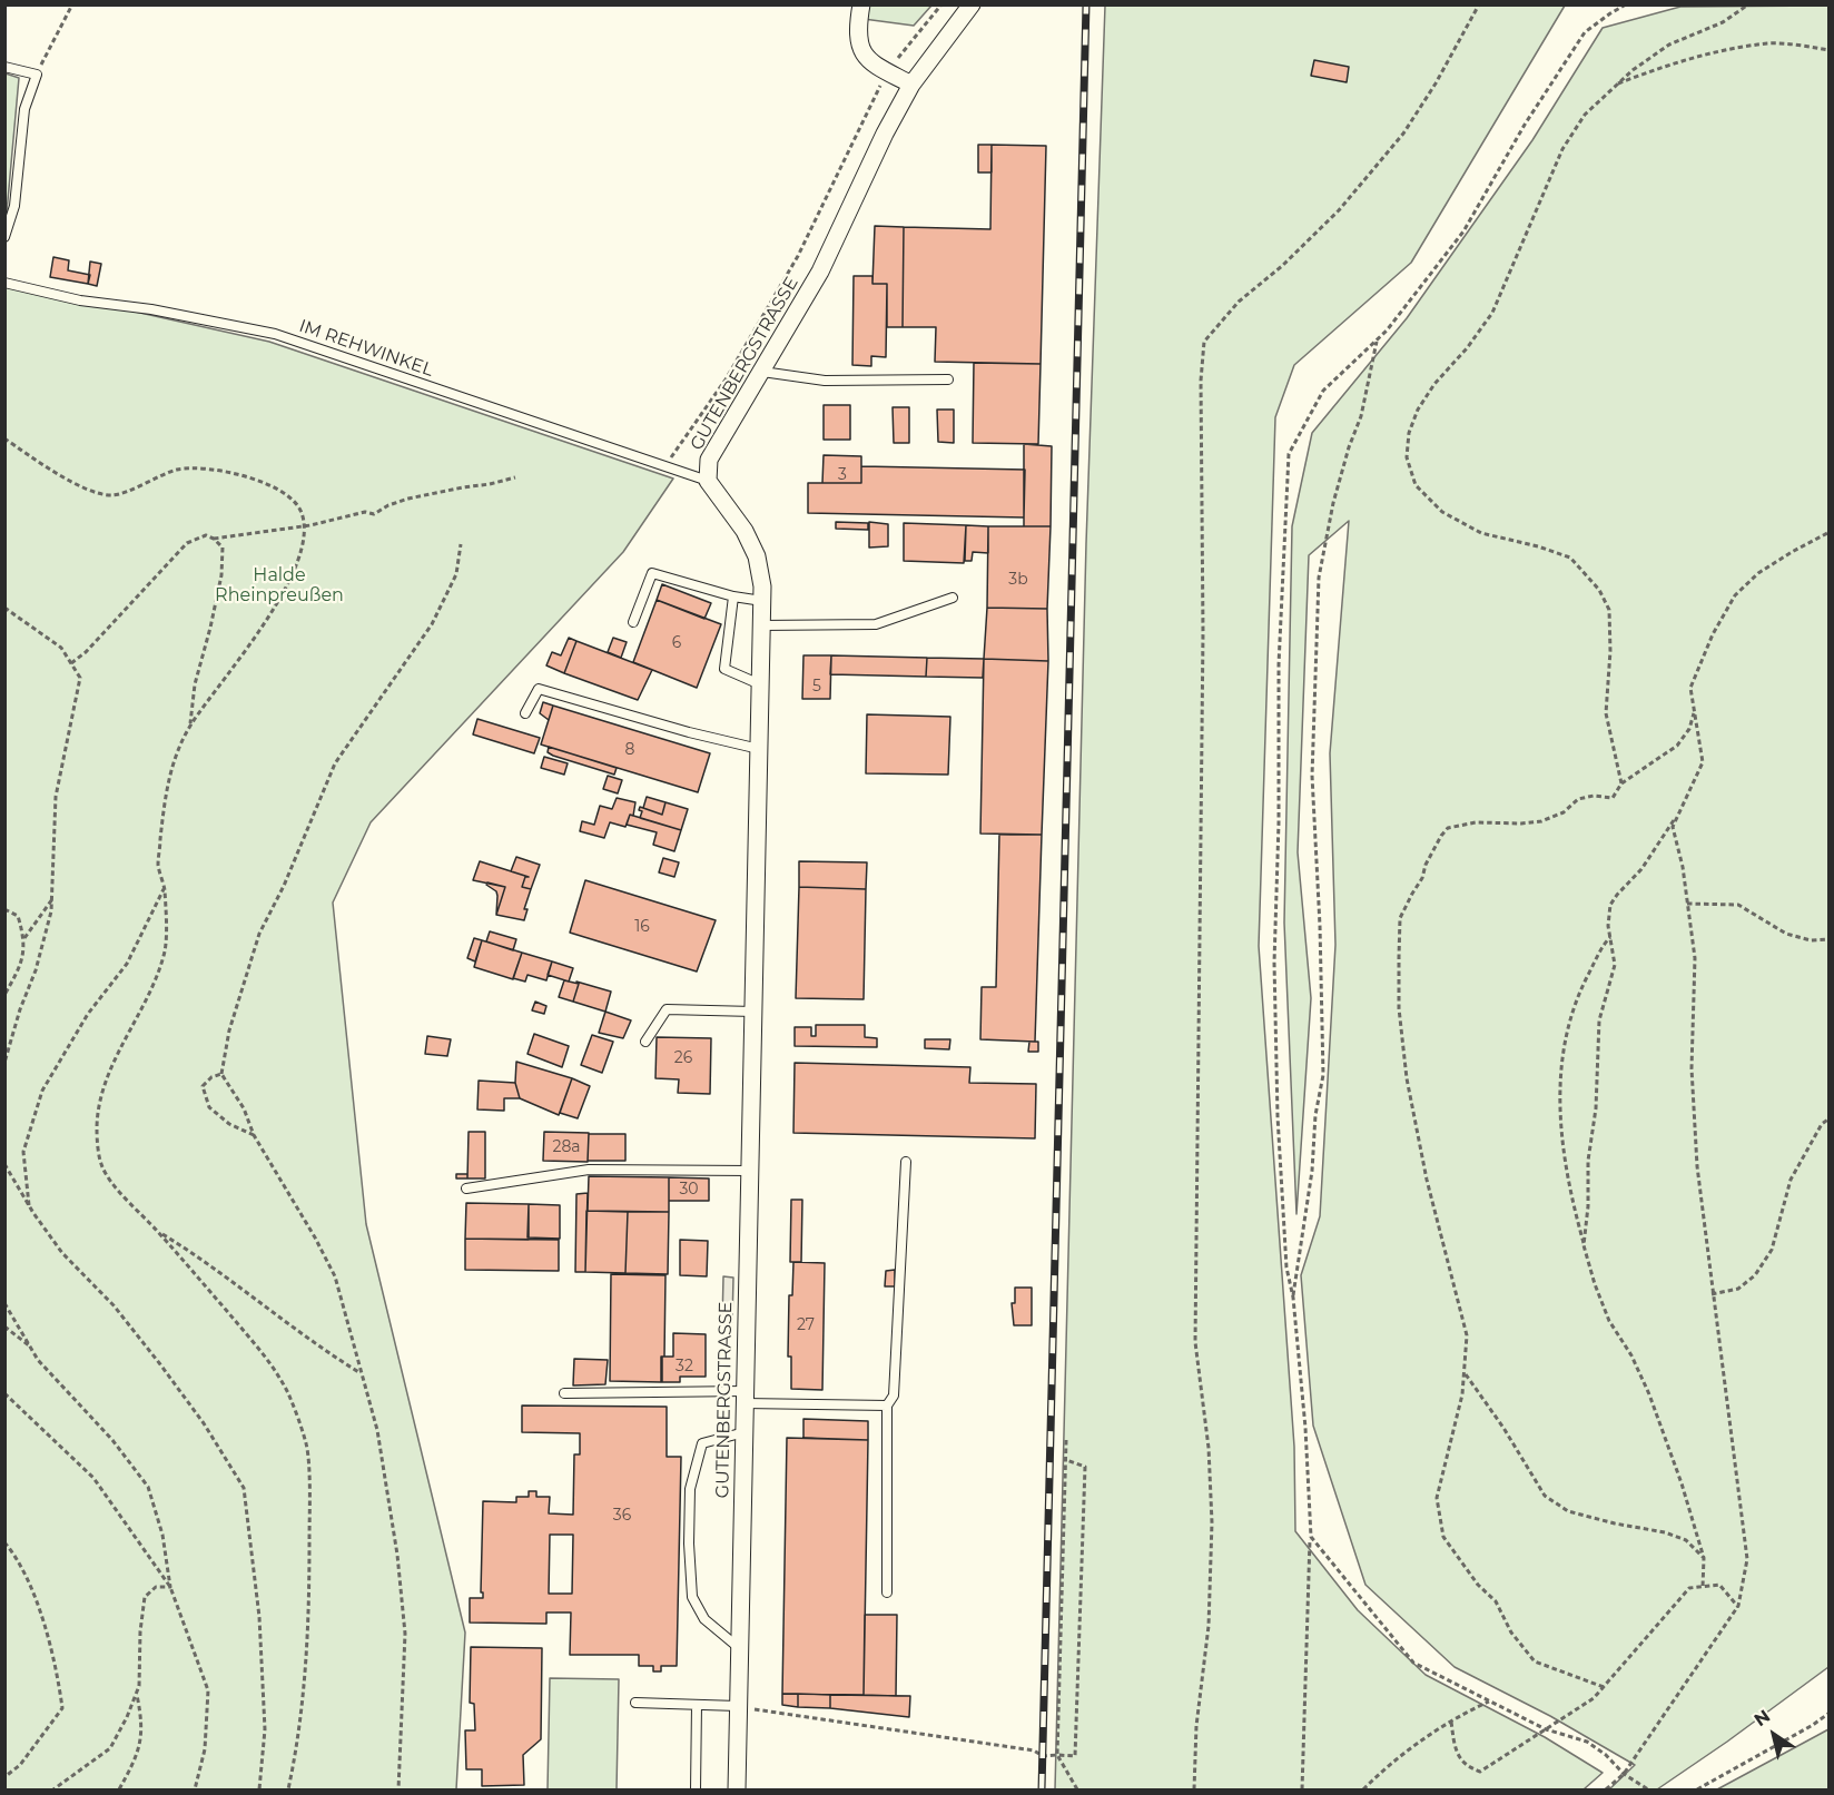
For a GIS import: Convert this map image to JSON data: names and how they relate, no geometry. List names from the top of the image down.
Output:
{
  "streets": {
    "street": ["GUTENBERGSTRASSE"],
    "lane": ["IM REHWINKEL"]
  },
  "crossings": [
    ["IM REHWINKEL", "GUTENBERGSTRASSE"]
  ],
  "parks": ["Halde Rheinpreußen"],
  "house_numbers": [
    "3",
    "3b",
    "6",
    "5",
    "8",
    "16",
    "26",
    "28a",
    "30",
    "27",
    "32",
    "36"
  ],
  "north": "top left"
}
